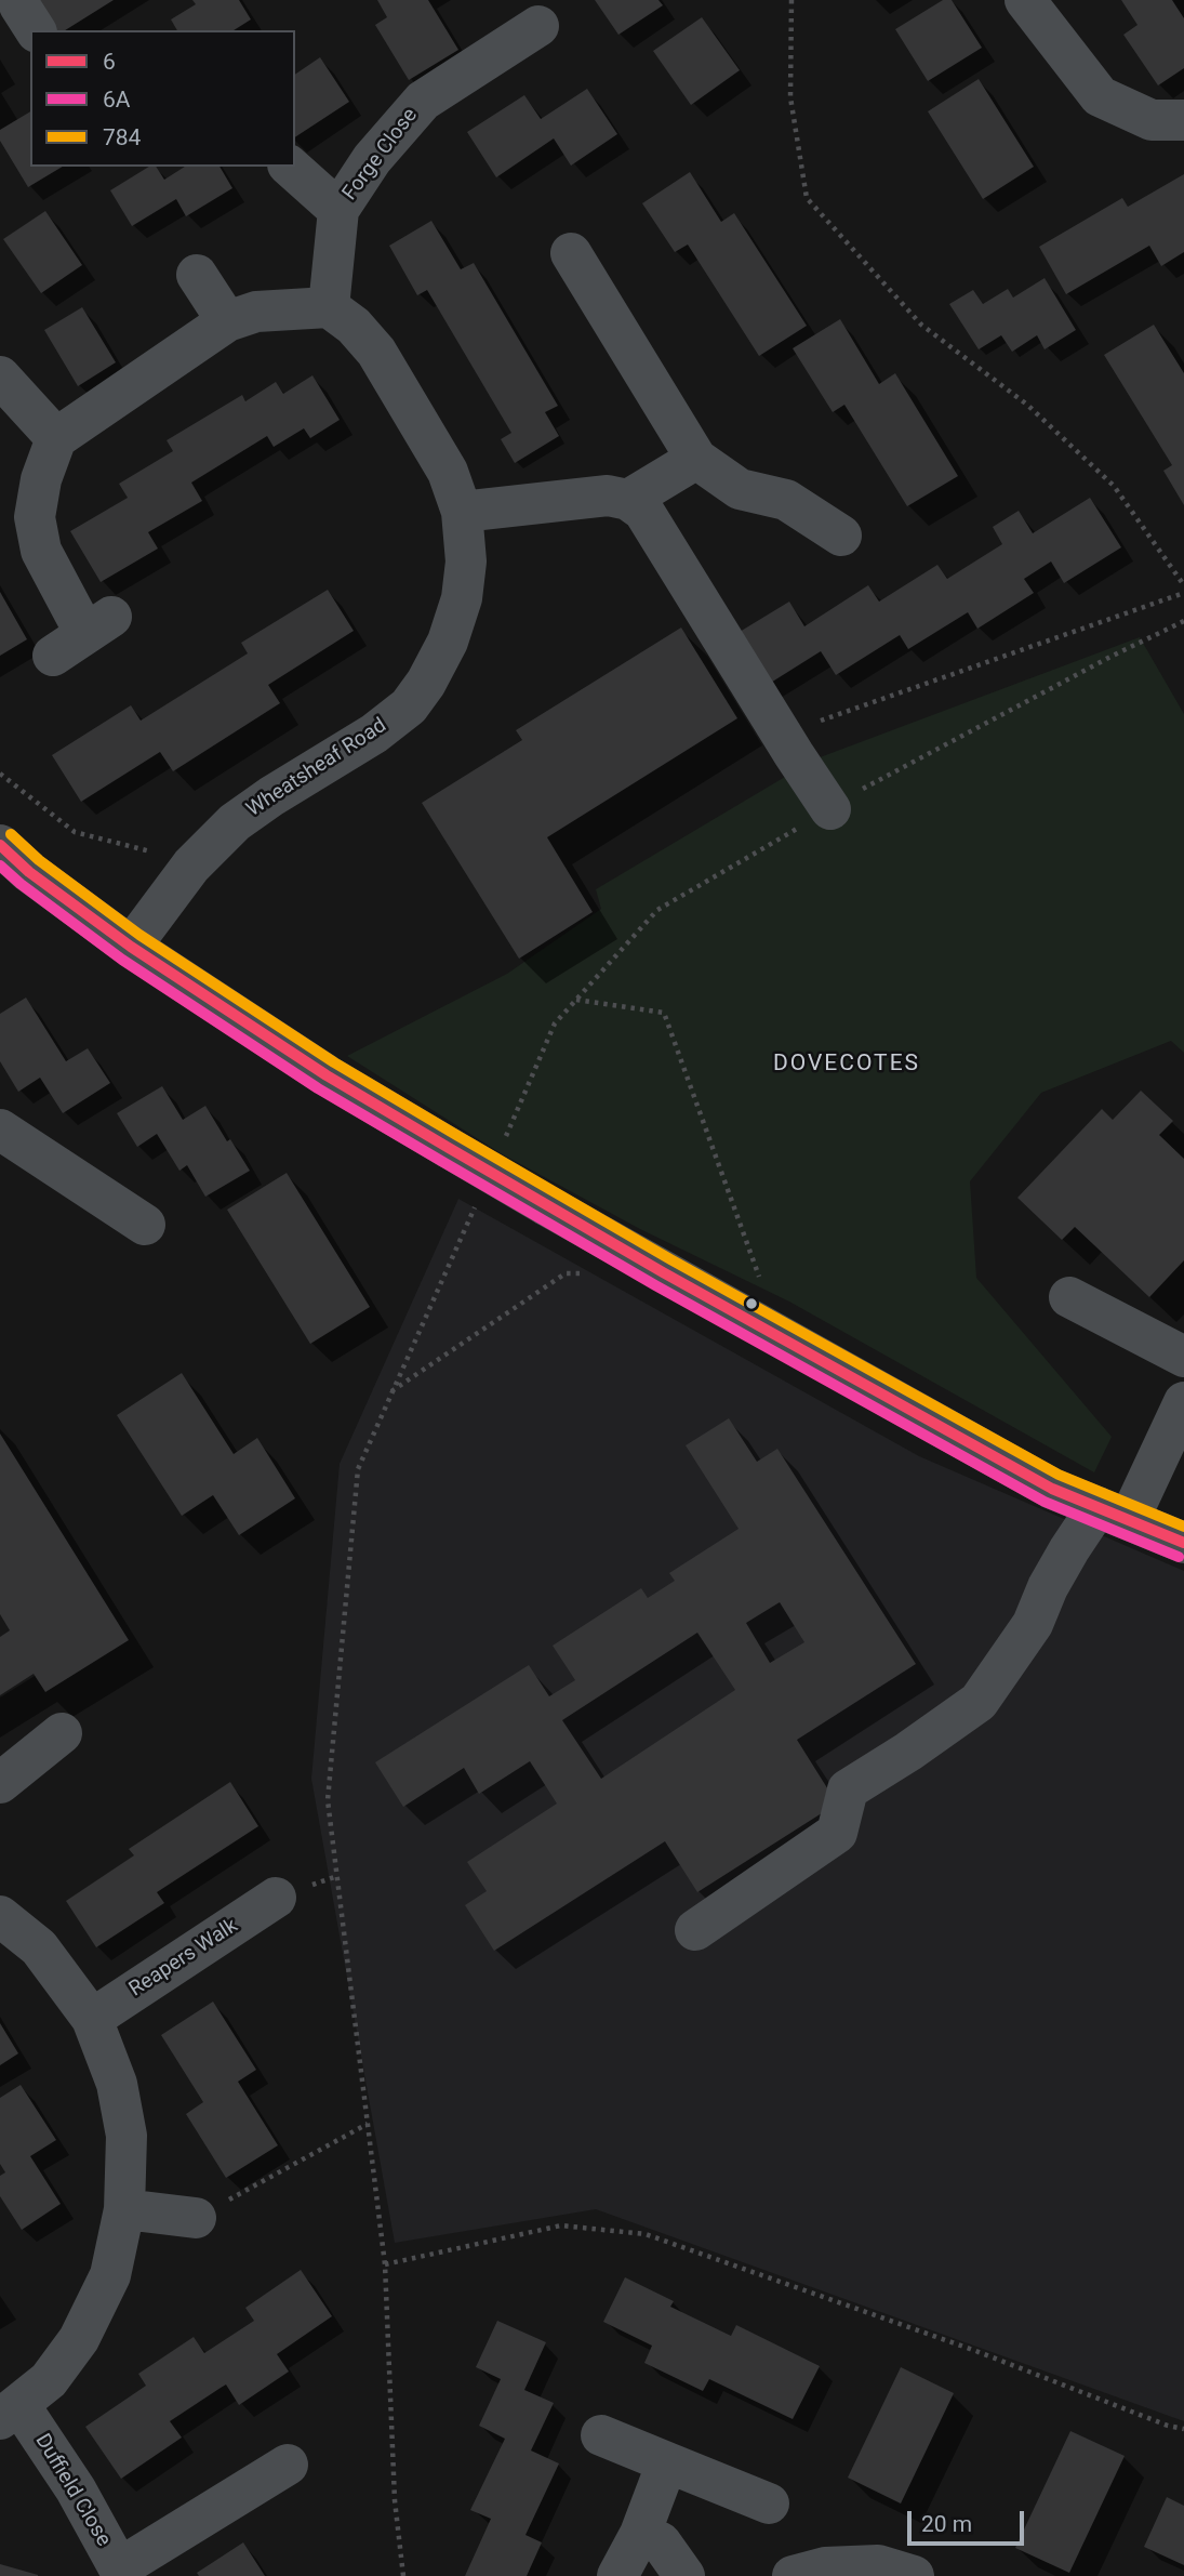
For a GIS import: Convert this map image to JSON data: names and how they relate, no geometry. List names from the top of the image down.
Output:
{
  "streets": {
    "street": [
      "Forge Close",
      "Wheatsheaf Road",
      "Reapers Walk",
      "Duffield Close"
    ]
  },
  "crossings": [
    ["Forge Close", "Wheatsheaf Road"]
  ],
  "districts": ["DOVECOTES"],
  "lines": ["transit line 784", "transit line 6", "transit line 6A"],
  "legend": ["6", "6A", "784"],
  "scale_bar": "20 m"
}
